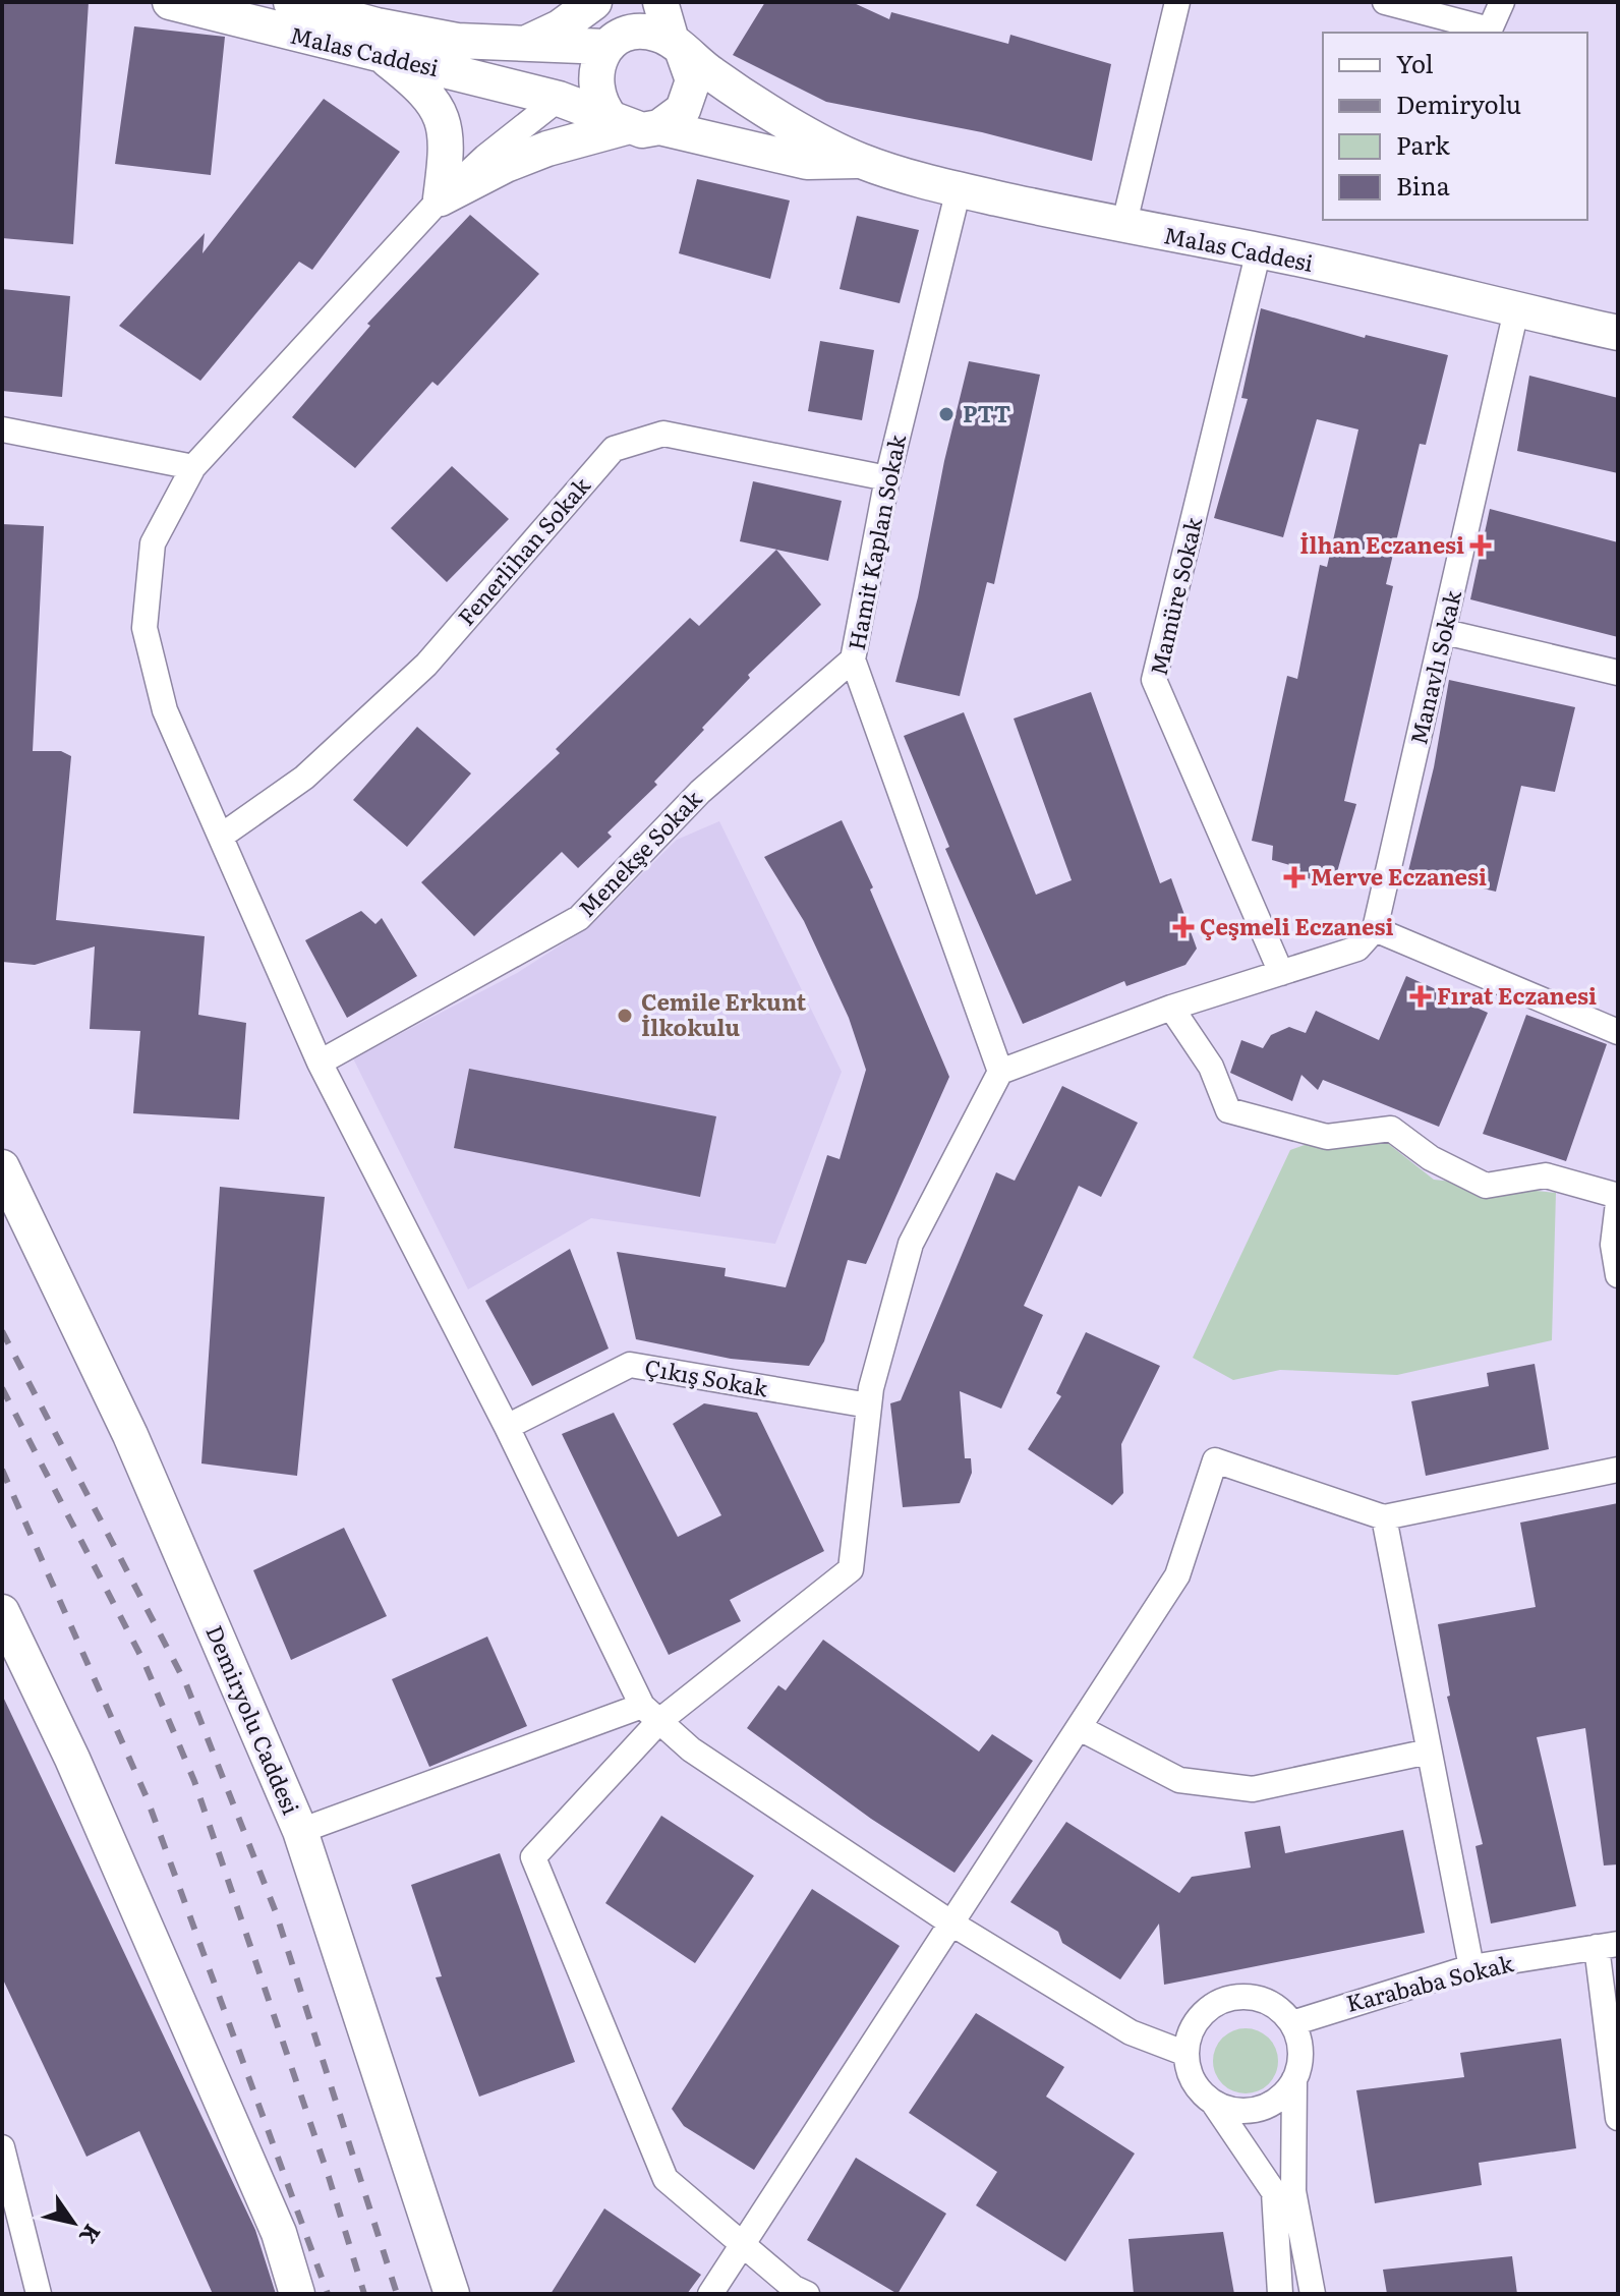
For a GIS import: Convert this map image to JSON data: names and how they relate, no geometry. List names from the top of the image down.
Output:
{
  "streets": {
    "main road": ["Malas Caddesi", "Demiryolu Caddesi"],
    "street": [
      "Hamit Kaplan Sokak",
      "Fenerlihan Sokak",
      "Mamüre Sokak",
      "Manavlı Sokak",
      "Menekşe Sokak",
      "Çıkış Sokak",
      "Karababa Sokak"
    ]
  },
  "crossings": [
    ["Malas Caddesi", "Hamit Kaplan Sokak"],
    ["Malas Caddesi", "Mamüre Sokak"],
    ["Malas Caddesi", "Manavlı Sokak"],
    ["Hamit Kaplan Sokak", "Fenerlihan Sokak"],
    ["Hamit Kaplan Sokak", "Menekşe Sokak"]
  ],
  "places": {
    "other": ["PTT", "Cemile Erkunt İlkokulu"],
    "health": [
      "İlhan Eczanesi",
      "Merve Eczanesi",
      "Çeşmeli Eczanesi",
      "Fırat Eczanesi"
    ]
  },
  "legend": [
    "Yol",
    "Demiryolu",
    "Park",
    "Bina"
  ],
  "north": "bottom right"
}
